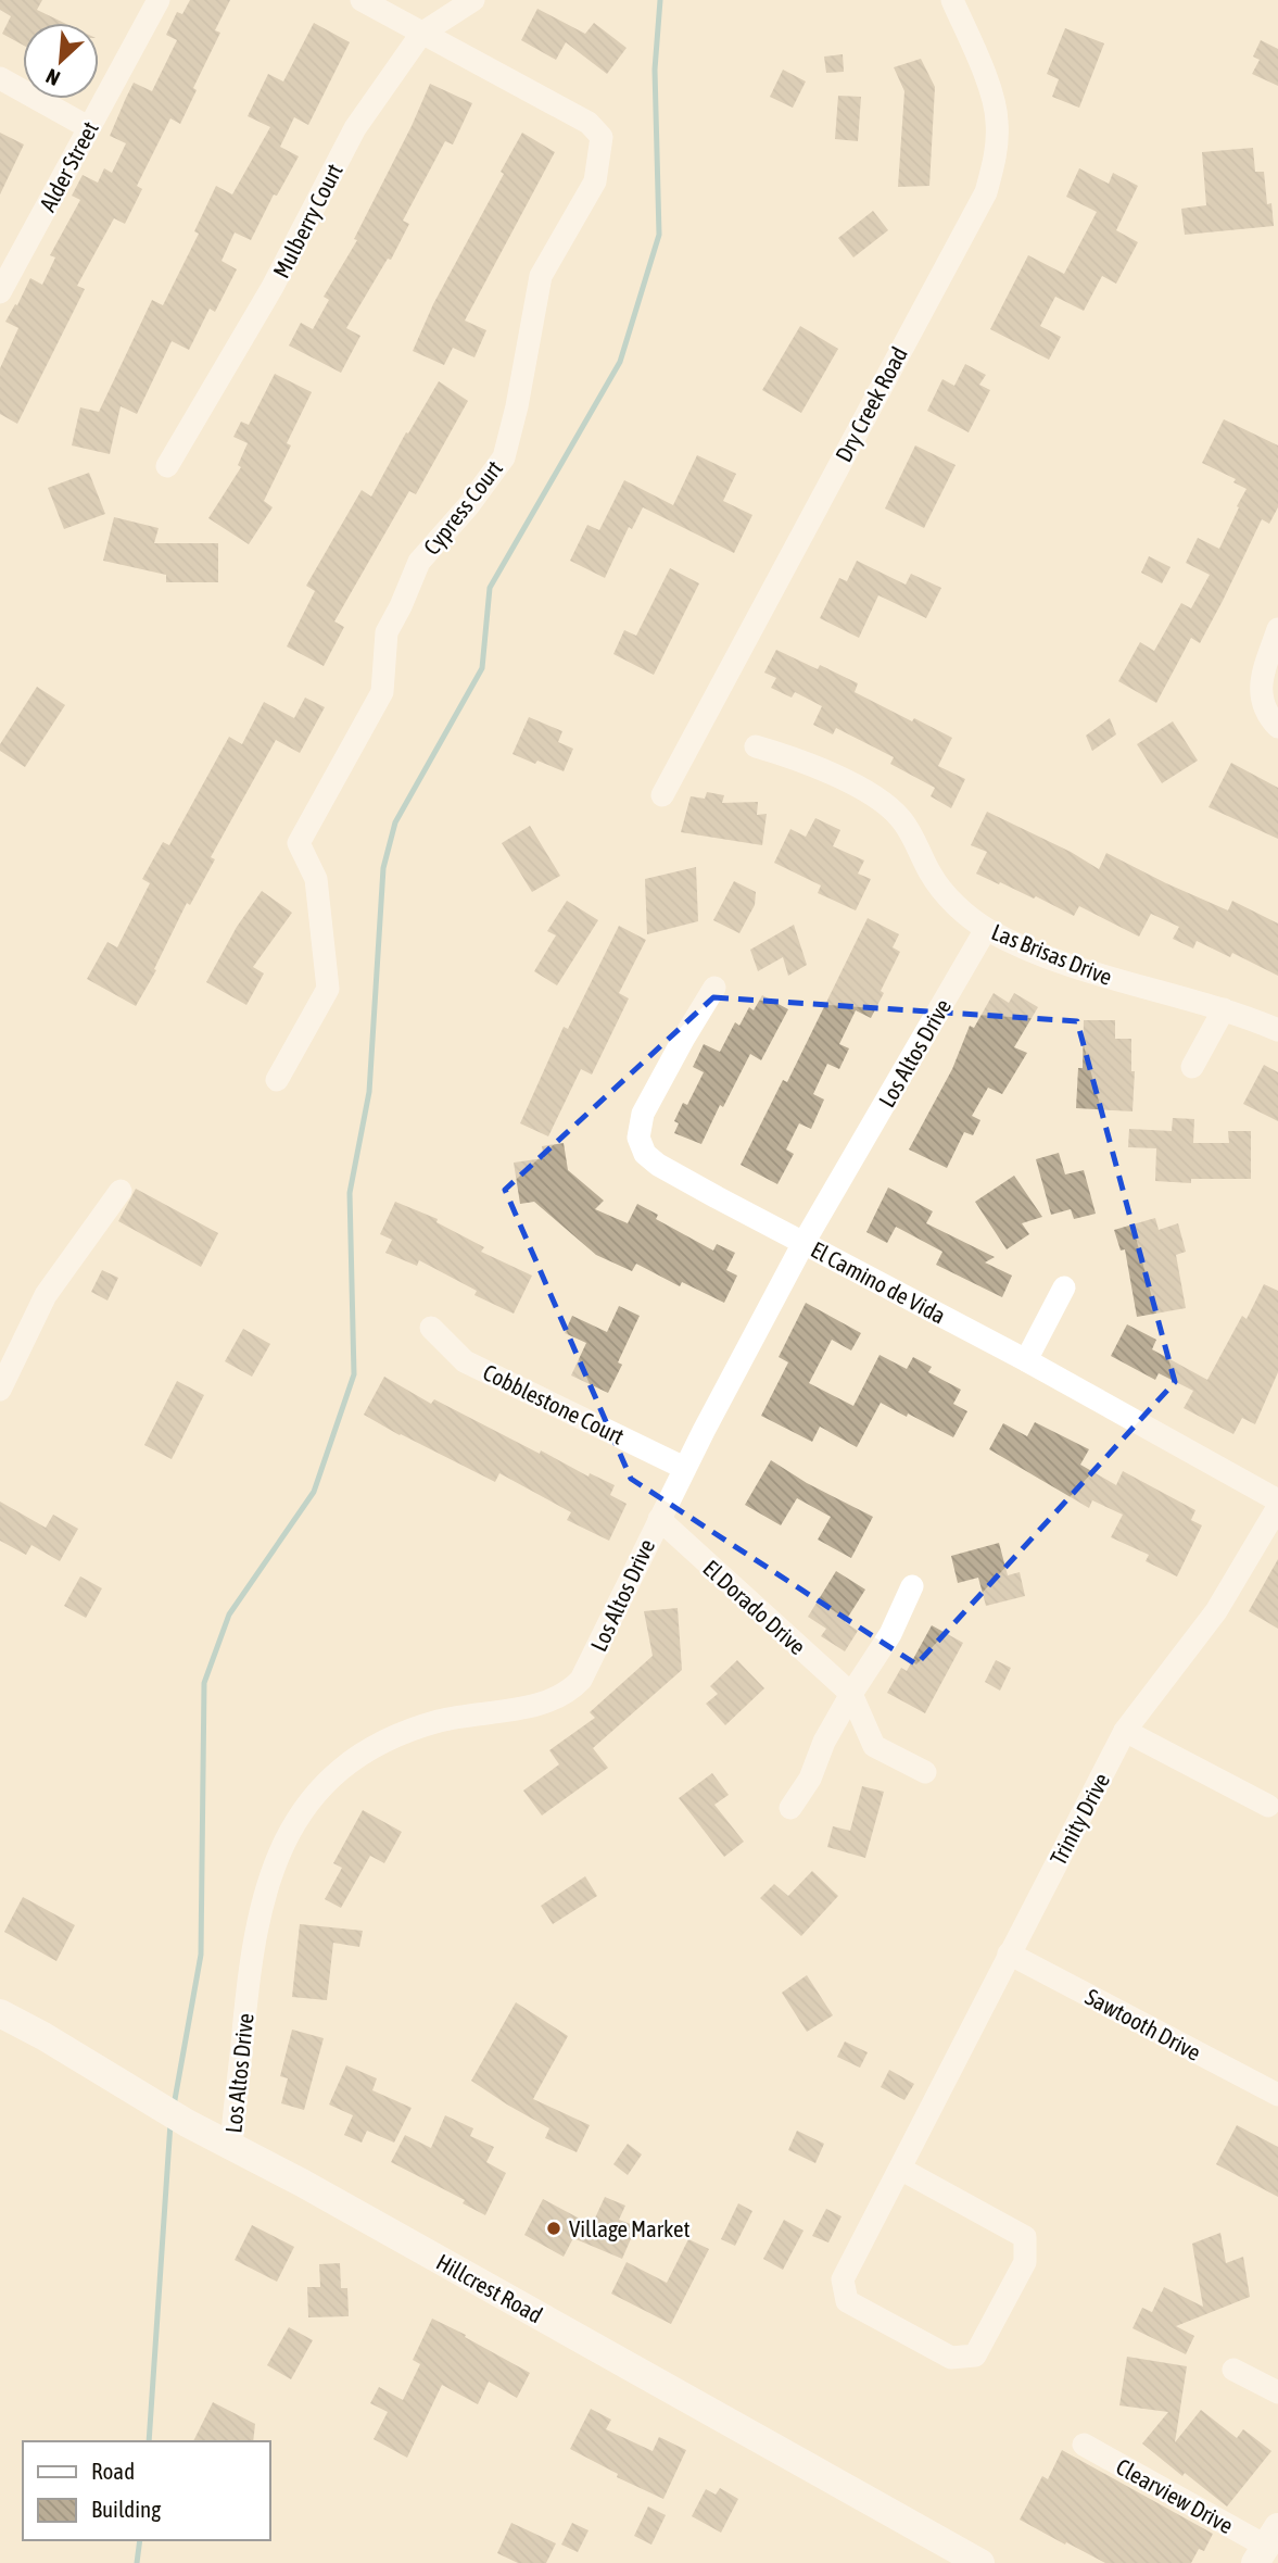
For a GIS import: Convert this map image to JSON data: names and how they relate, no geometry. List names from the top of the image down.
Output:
{
  "streets": {
    "street": [
      "Alder Street",
      "Mulberry Court",
      "Dry Creek Road",
      "Cypress Court",
      "Las Brisas Drive",
      "Los Altos Drive",
      "El Camino de Vida",
      "Cobblestone Court",
      "El Dorado Drive",
      "Trinity Drive",
      "Sawtooth Drive",
      "Hillcrest Road",
      "Clearview Drive"
    ]
  },
  "crossings": [
    ["Mulberry Court", "Cypress Court"],
    ["Las Brisas Drive", "Los Altos Drive"],
    ["Los Altos Drive", "El Camino de Vida"],
    ["Los Altos Drive", "Cobblestone Court"],
    ["Los Altos Drive", "El Dorado Drive"],
    ["Los Altos Drive", "Hillcrest Road"],
    ["Trinity Drive", "Sawtooth Drive"]
  ],
  "places": ["Village Market"],
  "legend": ["Road", "Building"],
  "north": "bottom left"
}
